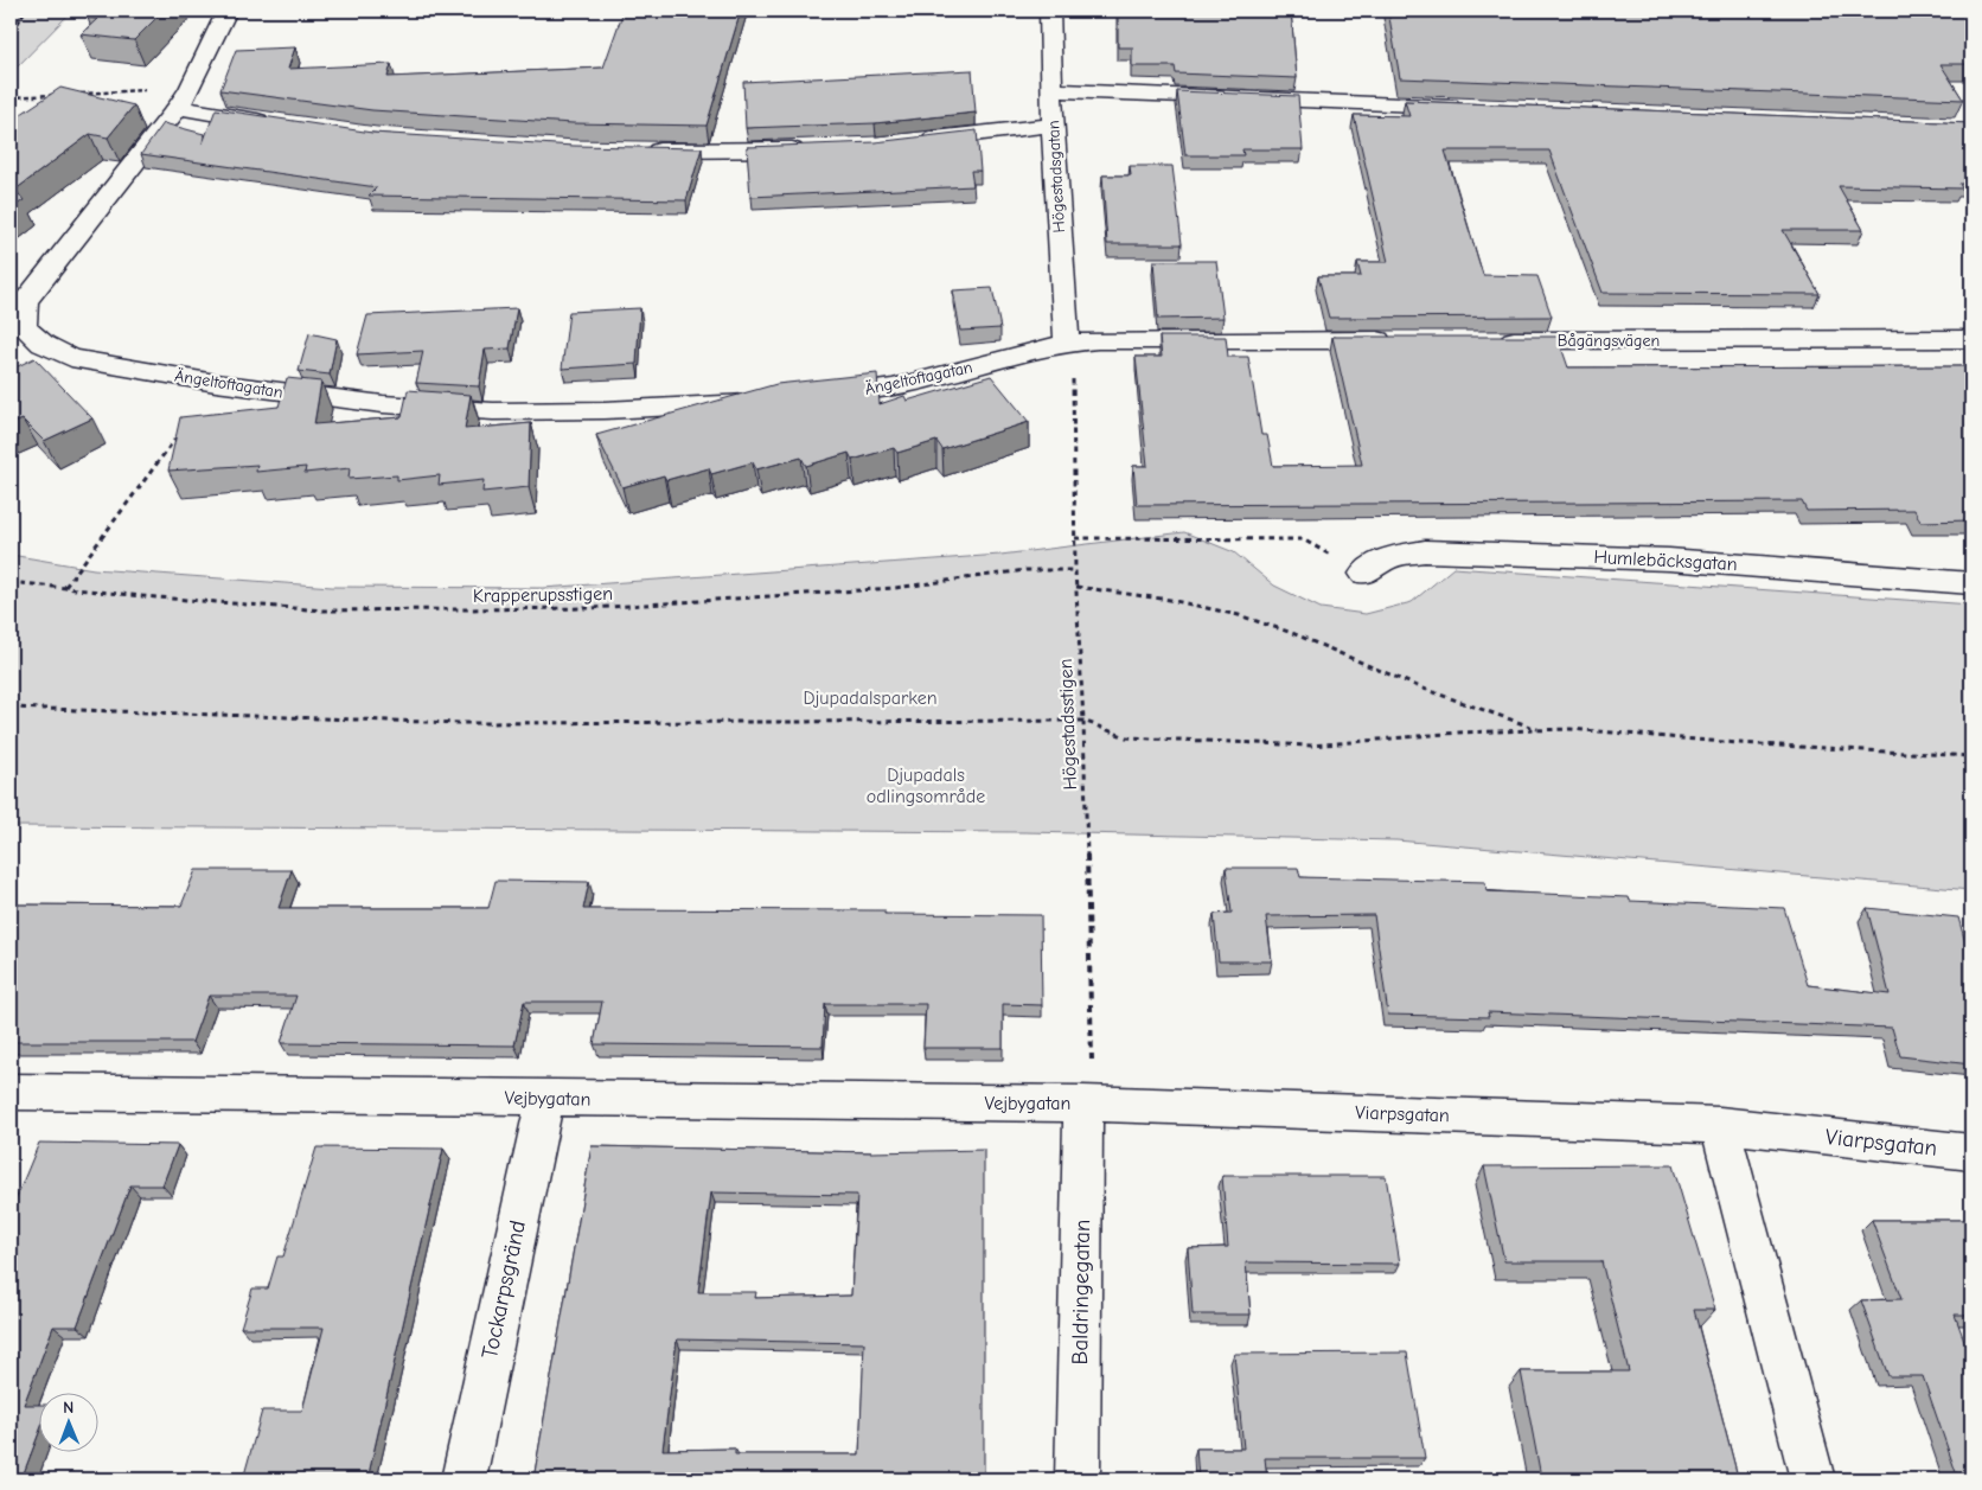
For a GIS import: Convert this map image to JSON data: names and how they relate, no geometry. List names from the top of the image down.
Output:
{
  "streets": {
    "street": [
      "Högestadsgatan",
      "Bågängsvägen",
      "Ängeltoftagatan",
      "Humlebäcksgatan",
      "Vejbygatan",
      "Viarpsgatan",
      "Tockarpsgränd",
      "Baldringegatan"
    ],
    "path": ["Krapperupsstigen", "Högestadsstigen"]
  },
  "crossings": [
    ["Högestadsgatan", "Ängeltoftagatan"],
    ["Högestadsgatan", "Högestadsstigen"],
    ["Ängeltoftagatan", "Högestadsstigen"],
    ["Krapperupsstigen", "Högestadsstigen"],
    ["Högestadsstigen", "Vejbygatan"],
    ["Högestadsstigen", "Viarpsgatan"],
    ["Högestadsstigen", "Baldringegatan"],
    ["Vejbygatan", "Viarpsgatan"],
    ["Vejbygatan", "Tockarpsgränd"],
    ["Vejbygatan", "Baldringegatan"],
    ["Viarpsgatan", "Baldringegatan"]
  ],
  "parks": ["Djupadalsparken", "Djupadals odlingsområde"],
  "north": "top"
}
